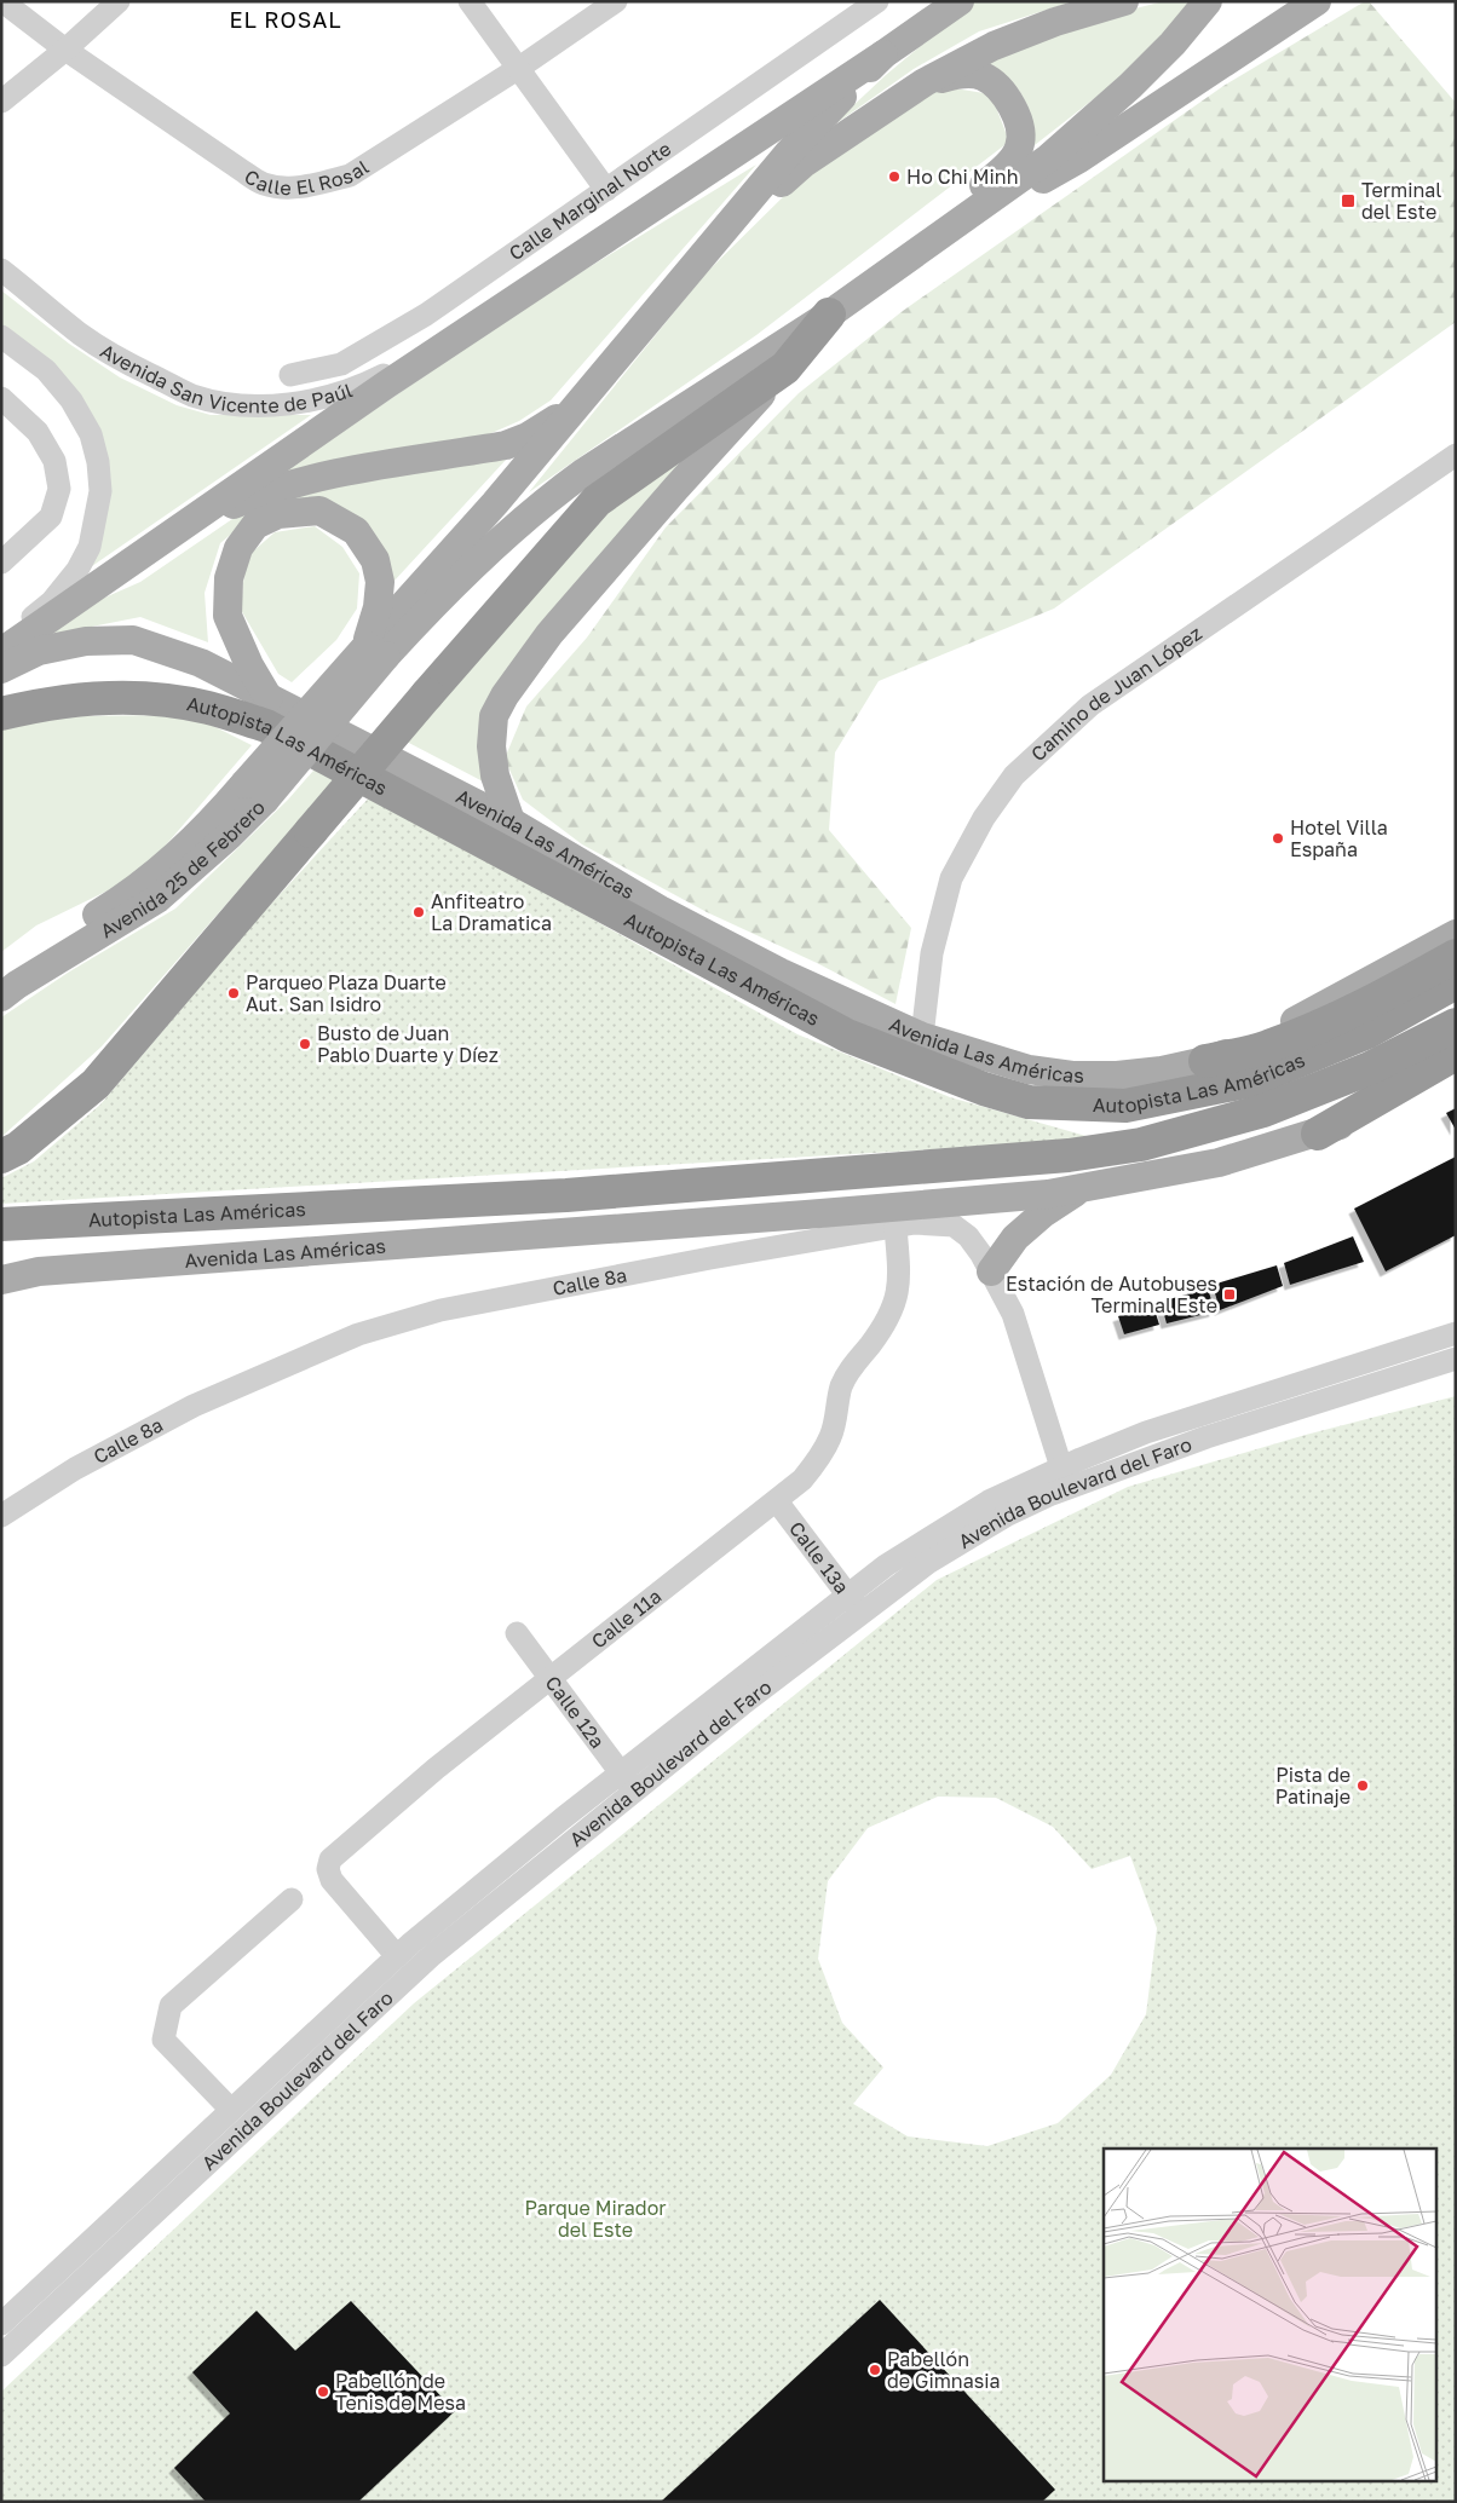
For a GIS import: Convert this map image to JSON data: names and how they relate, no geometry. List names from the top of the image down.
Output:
{
  "streets": {
    "highway": ["Autopista Las Américas"],
    "main road": ["Avenida Las Américas", "Avenida 25 de Febrero"],
    "street": [
      "Calle El Rosal",
      "Calle Marginal Norte",
      "Avenida San Vicente de Paúl",
      "Camino de Juan López",
      "Calle 8a",
      "Avenida Boulevard del Faro",
      "Calle 13a",
      "Calle 11a",
      "Calle 12a"
    ]
  },
  "crossings": [
    ["Camino de Juan López", "Avenida Las Américas"],
    ["Avenida Las Américas", "Calle 8a"],
    ["Calle 8a", "Calle 11a"],
    ["Avenida Boulevard del Faro", "Calle 13a"],
    ["Avenida Boulevard del Faro", "Calle 11a"],
    ["Avenida Boulevard del Faro", "Calle 12a"],
    ["Calle 13a", "Calle 11a"],
    ["Calle 11a", "Calle 12a"]
  ],
  "districts": ["EL ROSAL"],
  "parks": ["Parque Mirador del Este"],
  "places": {
    "other": [
      "Ho Chi Minh",
      "Hotel Villa España",
      "Anfiteatro La Dramatica",
      "Parqueo Plaza Duarte Aut. San Isidro",
      "Busto de Juan Pablo Duarte y Díez",
      "Pista de Patinaje",
      "Pabellón de Gimnasia",
      "Pabellón de Tenis de Mesa"
    ],
    "transit": ["Terminal del Este", "Estación de Autobuses Terminal Este"]
  }
}
